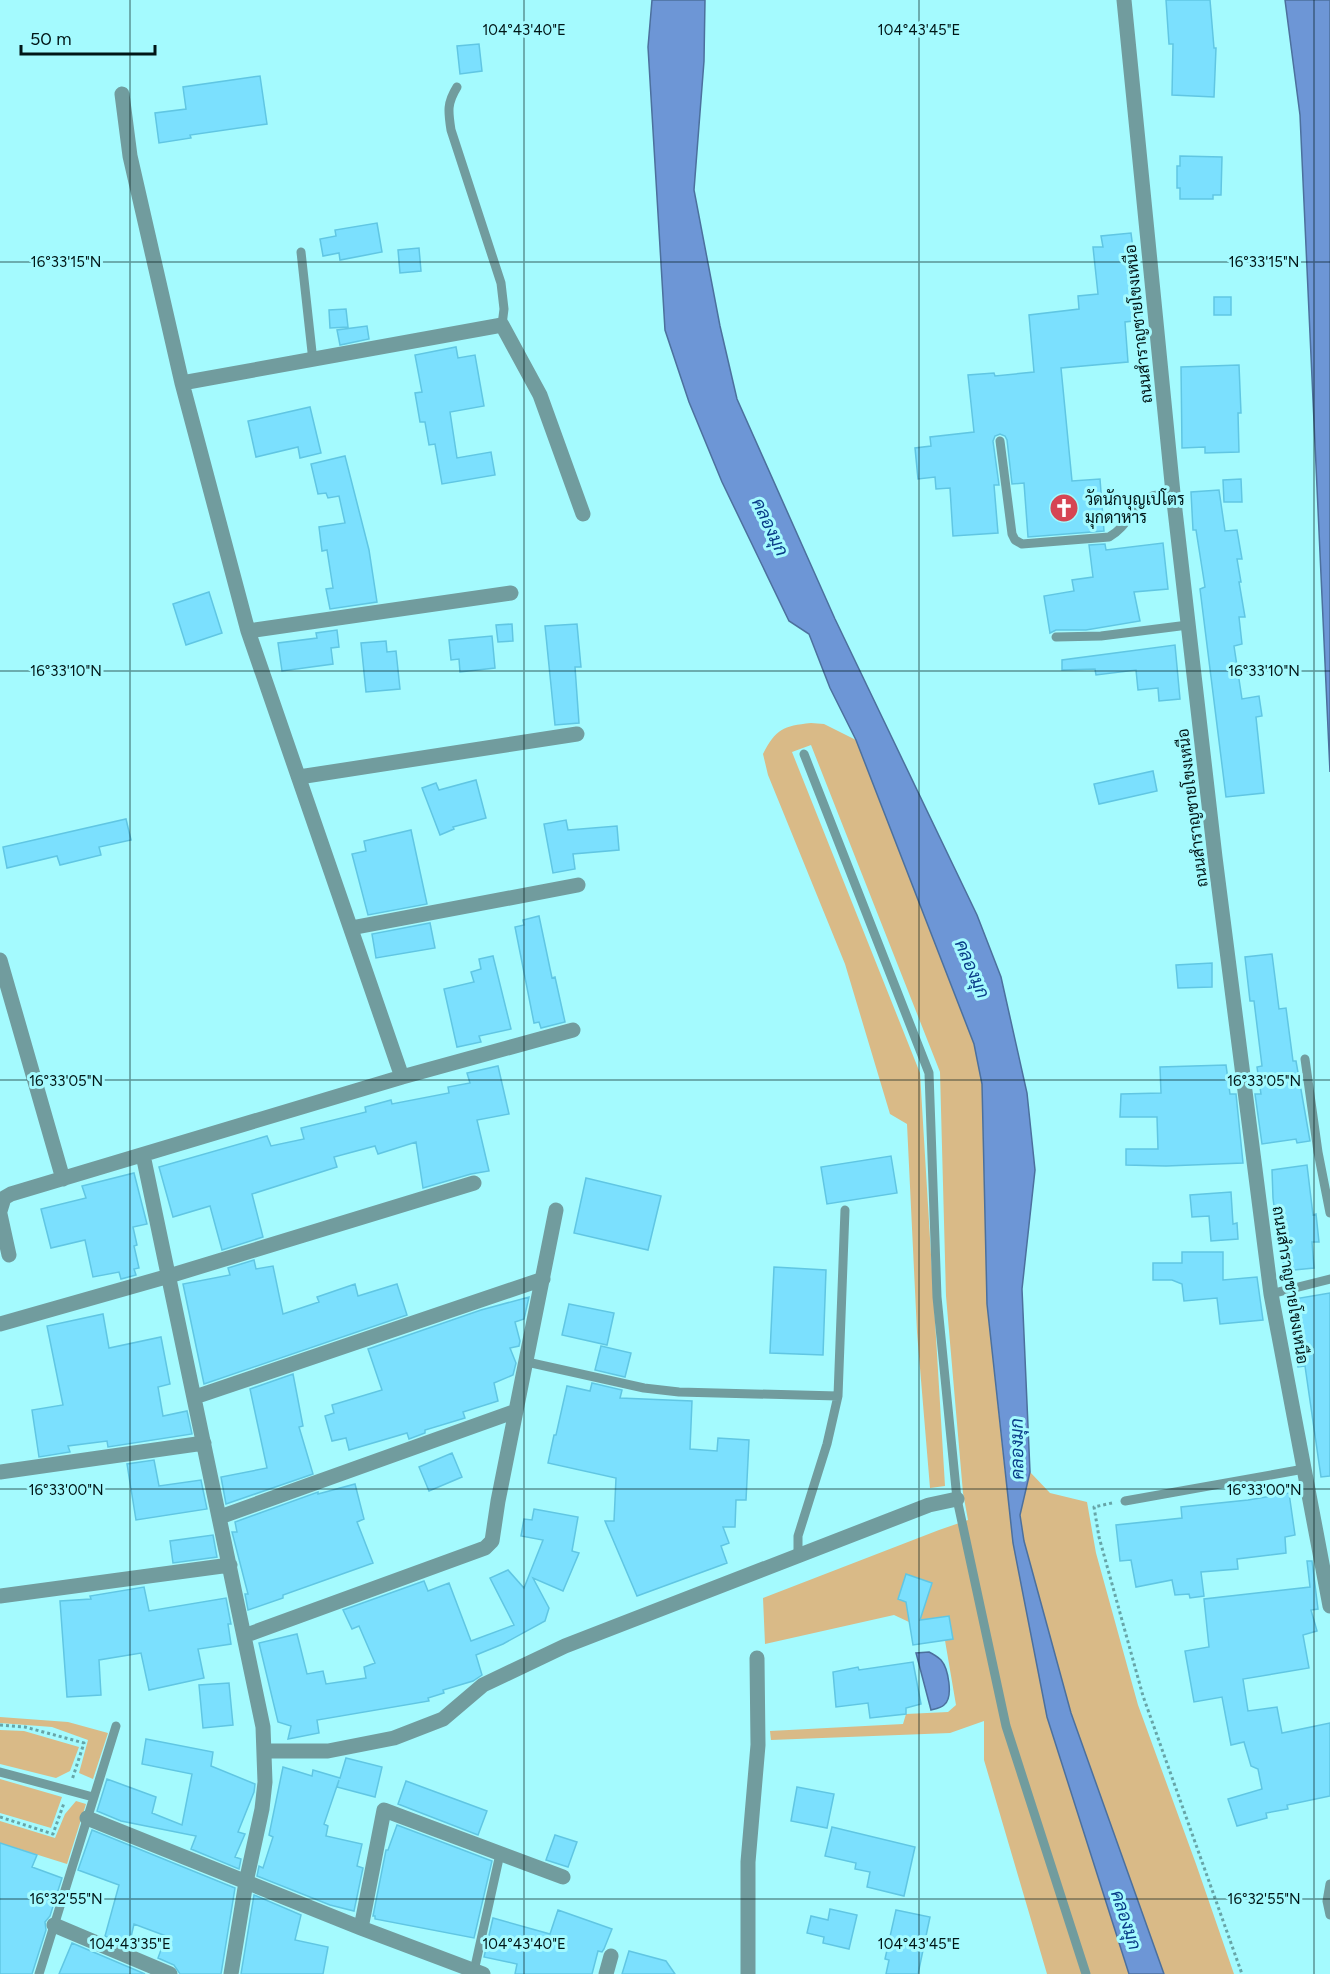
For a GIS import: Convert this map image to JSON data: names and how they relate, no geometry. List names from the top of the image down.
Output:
{
  "streets": {
    "street": ["ถนนสำราญชายโขงเหนือ"]
  },
  "water": ["คลองมุก"],
  "places": {
    "church": ["วัดนักบุญเปโตร มุกดาหาร"]
  },
  "scale_bar": "50 m",
  "coordinates": [
    "104°43'40\"E",
    "104°43'45\"E",
    "16°33'15\"N",
    "16°33'10\"N",
    "16°33'05\"N",
    "16°33'00\"N",
    "16°32'55\"N",
    "104°43'35\"E"
  ]
}
